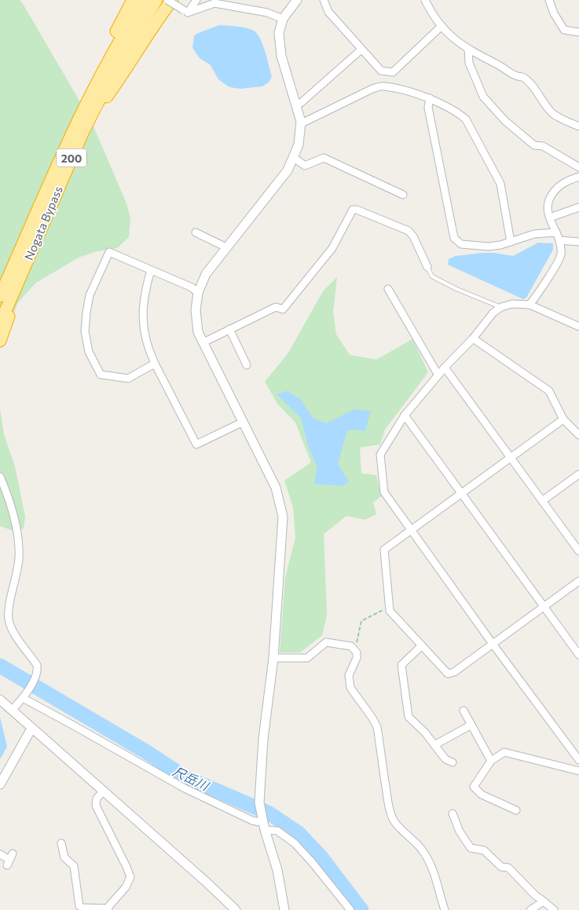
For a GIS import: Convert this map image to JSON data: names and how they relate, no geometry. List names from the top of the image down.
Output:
{
  "streets": {
    "highway": ["200", "Nogata Bypass"]
  },
  "water": ["尺岳川"]
}
